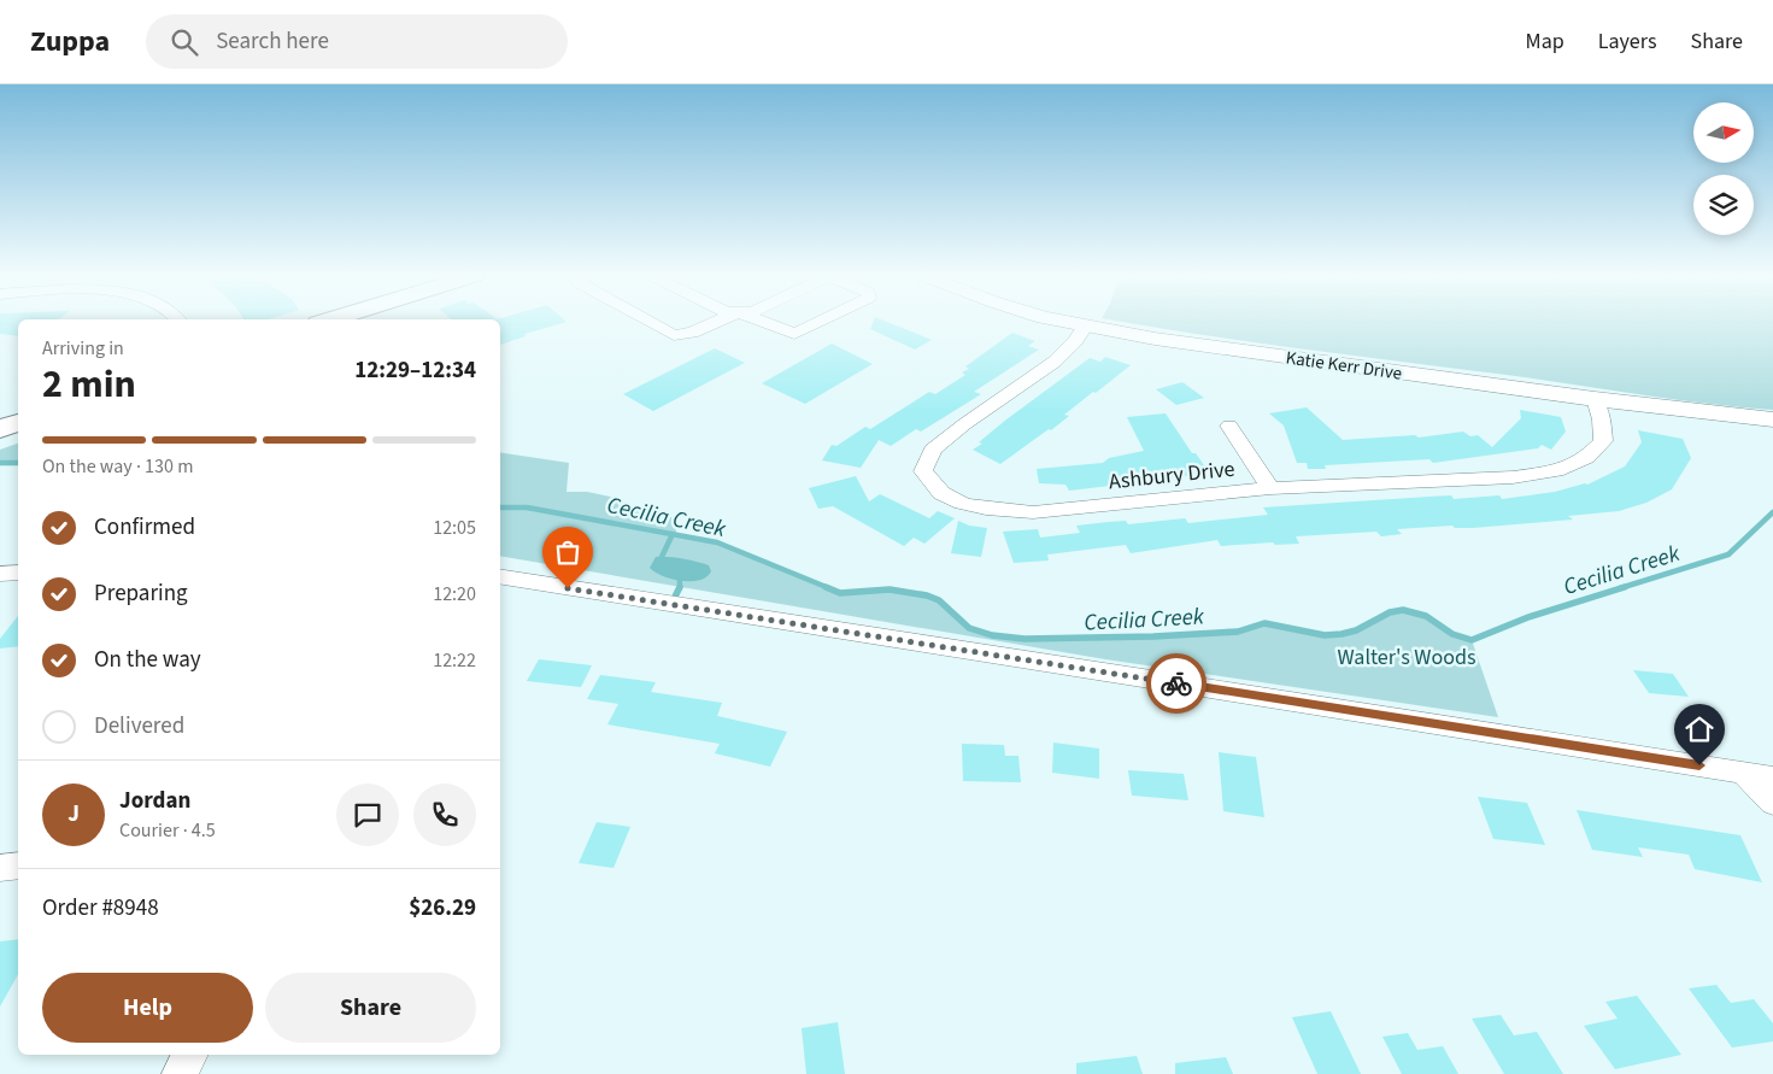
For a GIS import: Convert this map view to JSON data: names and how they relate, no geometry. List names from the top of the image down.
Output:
{
  "streets": {
    "street": ["Katie Kerr Drive", "Ashbury Drive"]
  },
  "crossings": [
    ["Katie Kerr Drive", "Ashbury Drive"]
  ],
  "water": ["Cecilia Creek"],
  "parks": ["Walter's Woods"],
  "north": "right",
  "page": {
    "header": "Zuppa",
    "search": "Search here",
    "nav": ["Map", "Layers", "Share"],
    "heading": ["2 min", "Arriving in", "12:29–12:34"],
    "panel": [
      "Jordan",
      "Courier · 4.5",
      "Order #8948",
      "$26.29"
    ],
    "bar": "On the way · 130 m",
    "list": [
      ["Confirmed", "12:05"],
      ["Preparing", "12:20"],
      ["On the way", "12:22"],
      "Delivered"
    ],
    "round": "J",
    "buttons": ["Help", "Share"]
  }
}
